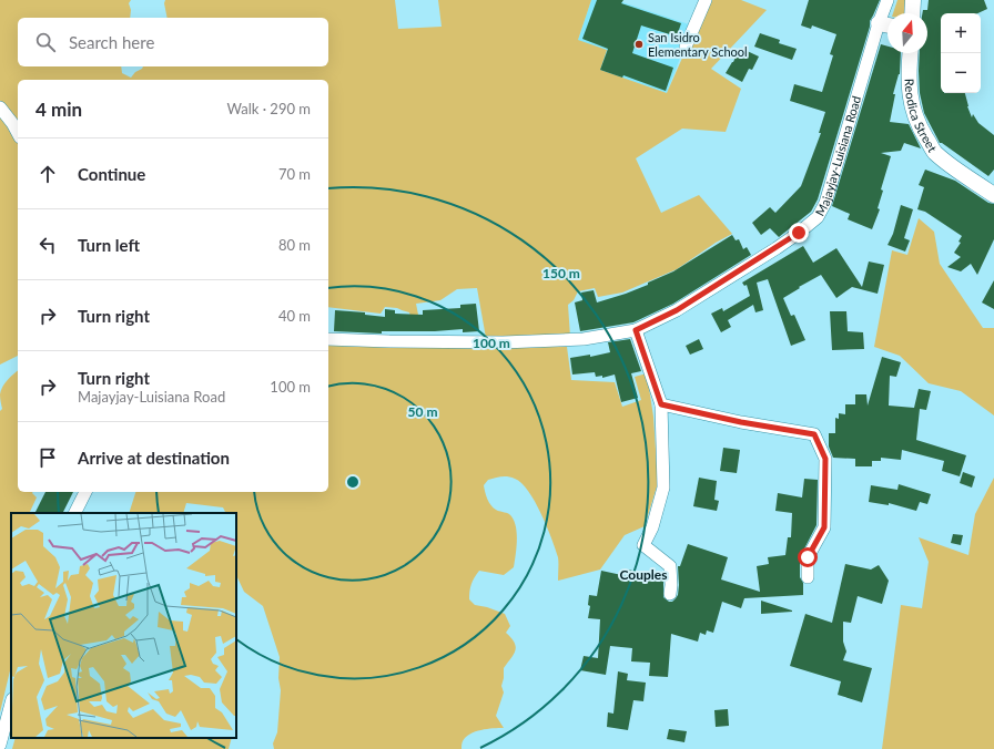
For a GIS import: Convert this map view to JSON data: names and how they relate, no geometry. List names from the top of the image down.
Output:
{
  "streets": {
    "main road": ["Reodica Street"],
    "street": ["Majayjay-Luisiana Road"]
  },
  "districts": ["Couples"],
  "places": ["San Isidro Elementary School"],
  "north": "top",
  "page": {
    "map_buttons": ["+", "−"],
    "search": "Search here",
    "heading": ["4 min", "Walk · 290 m"],
    "list": [
      ["Continue", "70 m"],
      ["Turn left", "80 m"],
      ["Turn right", "40 m"],
      ["Turn right", "Majayjay-Luisiana Road", "100 m"],
      "Arrive at destination"
    ]
  },
  "rings": ["150 m", "100 m", "50 m"]
}
